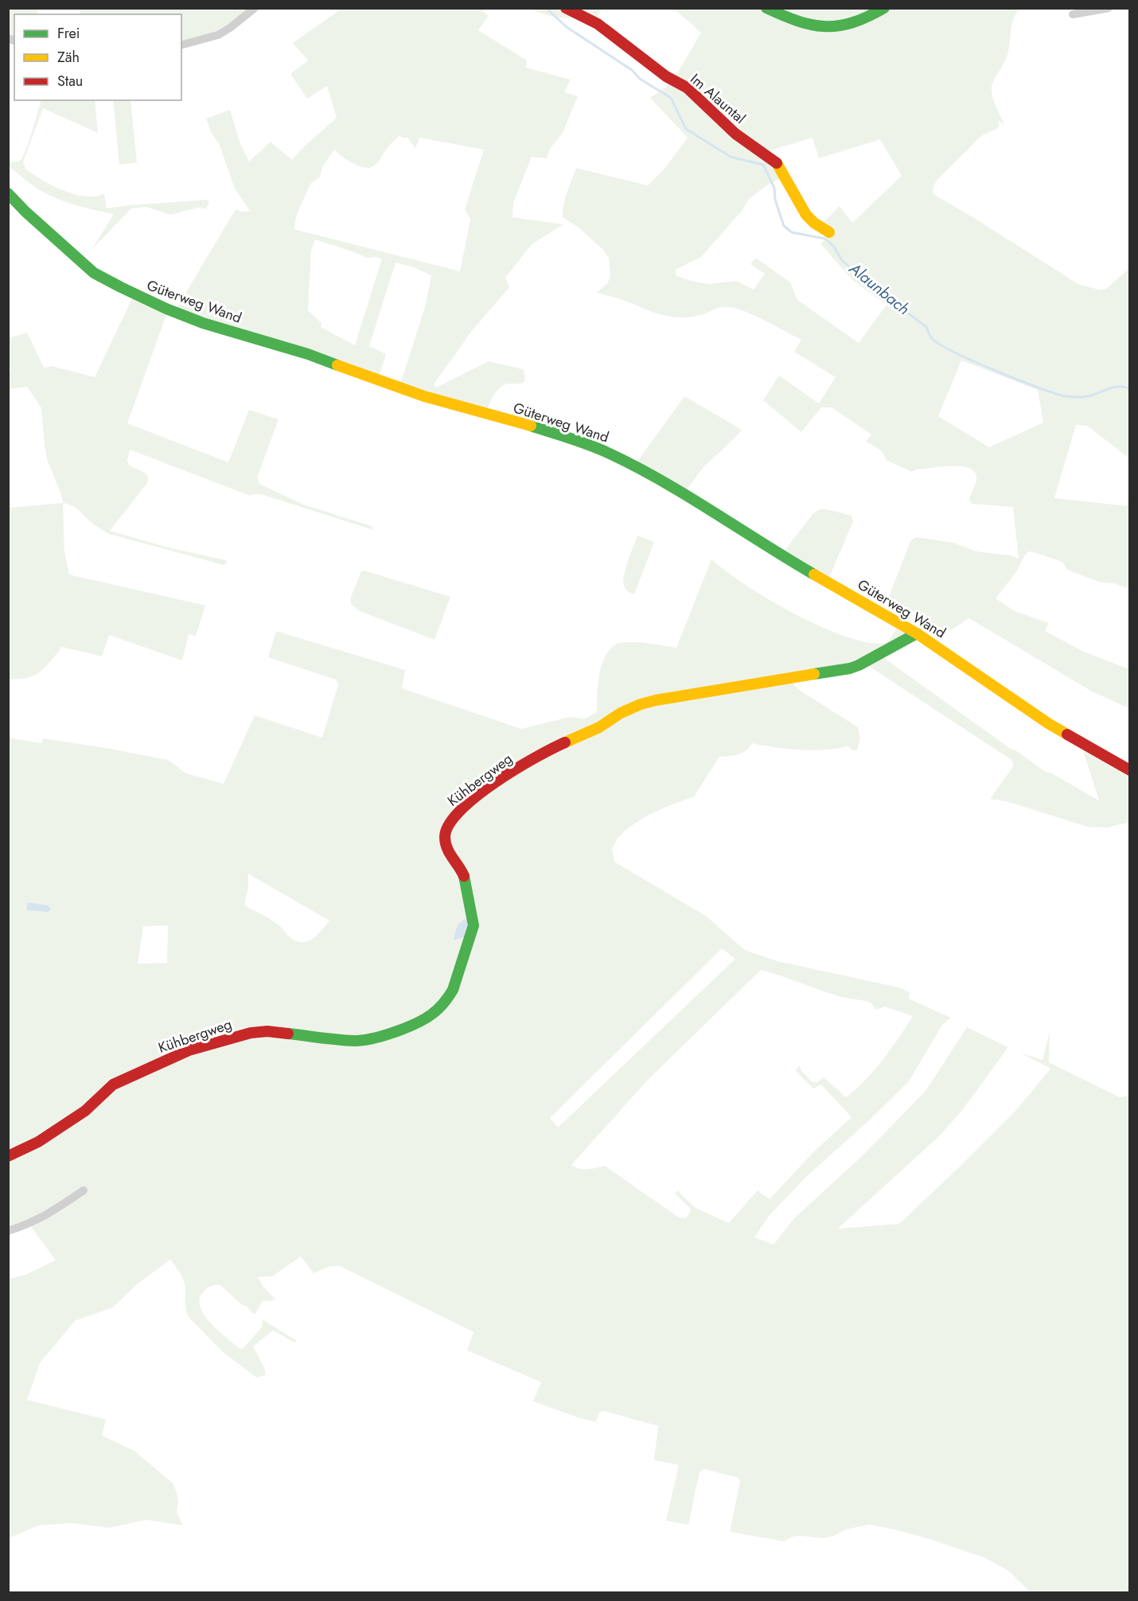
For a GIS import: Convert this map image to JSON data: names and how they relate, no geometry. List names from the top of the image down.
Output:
{
  "streets": {
    "street": ["Im Alauntal", "Güterweg Wand", "Kühbergweg"]
  },
  "crossings": [
    ["Güterweg Wand", "Kühbergweg"]
  ],
  "water": ["Alaunbach"],
  "legend": ["Frei", "Zäh", "Stau"]
}
